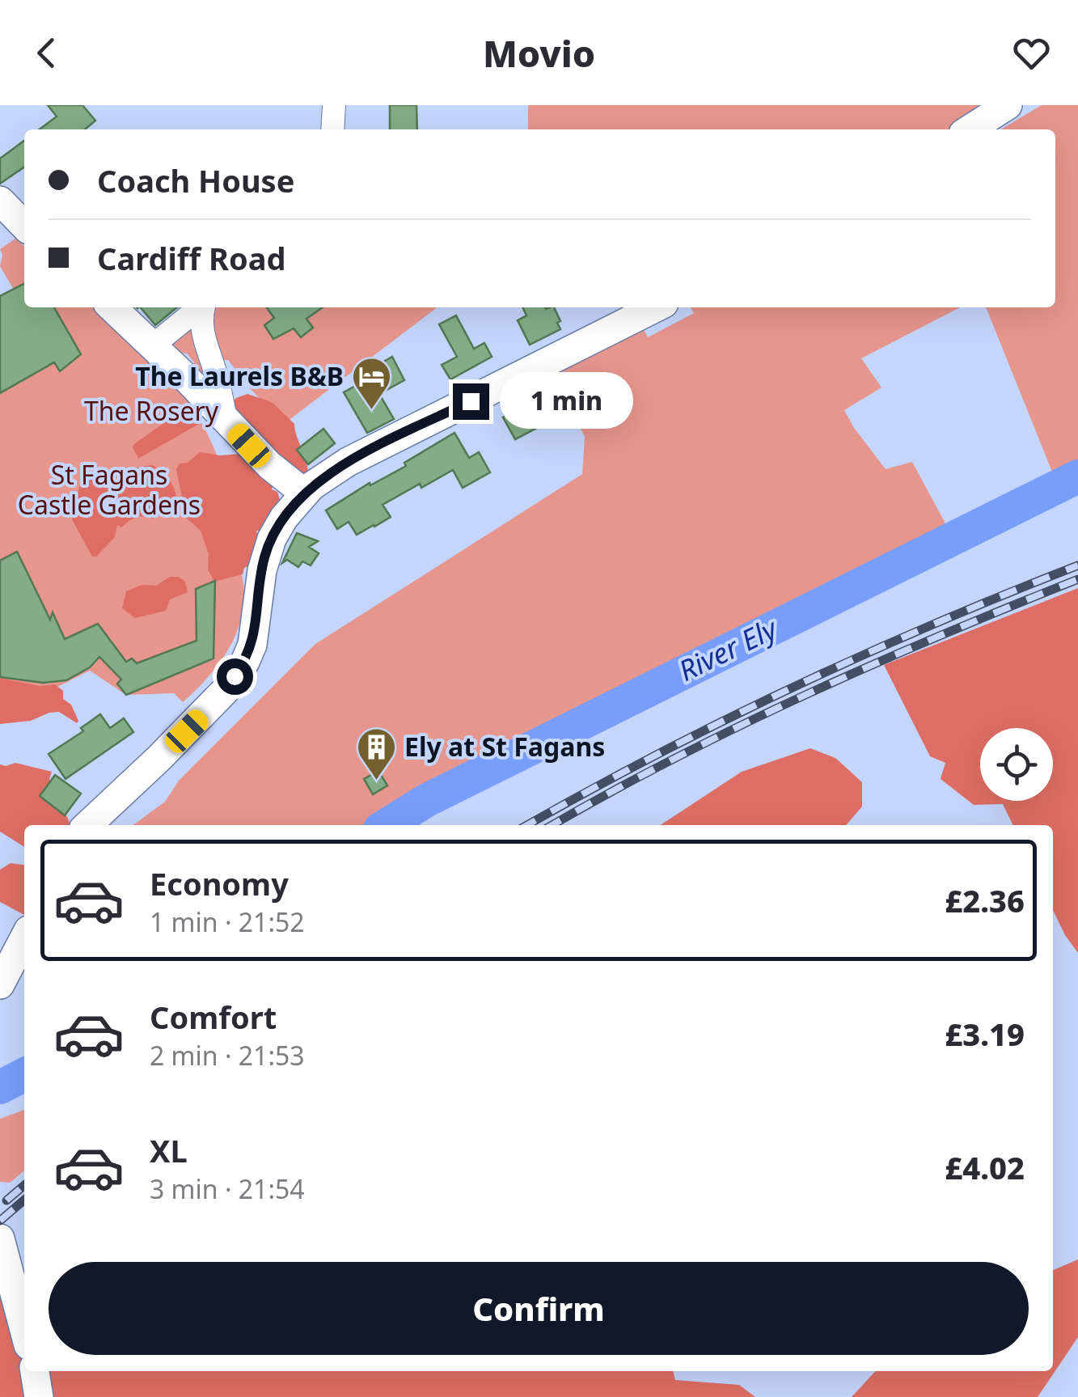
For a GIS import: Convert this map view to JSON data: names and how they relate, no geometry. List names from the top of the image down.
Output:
{
  "water": ["River Ely"],
  "parks": ["The Rosery", "St Fagans Castle Gardens"],
  "places": {
    "hotel": ["The Laurels B&B"],
    "building": ["Ely at St Fagans"]
  },
  "page": {
    "header": "Movio",
    "banner": ["Coach House", "Cardiff Road"],
    "bubble": "1 min",
    "list": [
      {
        "name": "Economy",
        "note": "1 min · 21:52",
        "value": "£2.36"
      },
      {
        "name": "Comfort",
        "note": "2 min · 21:53",
        "value": "£3.19"
      },
      {
        "name": "XL",
        "note": "3 min · 21:54",
        "value": "£4.02"
      }
    ],
    "buttons": "Confirm"
  }
}
